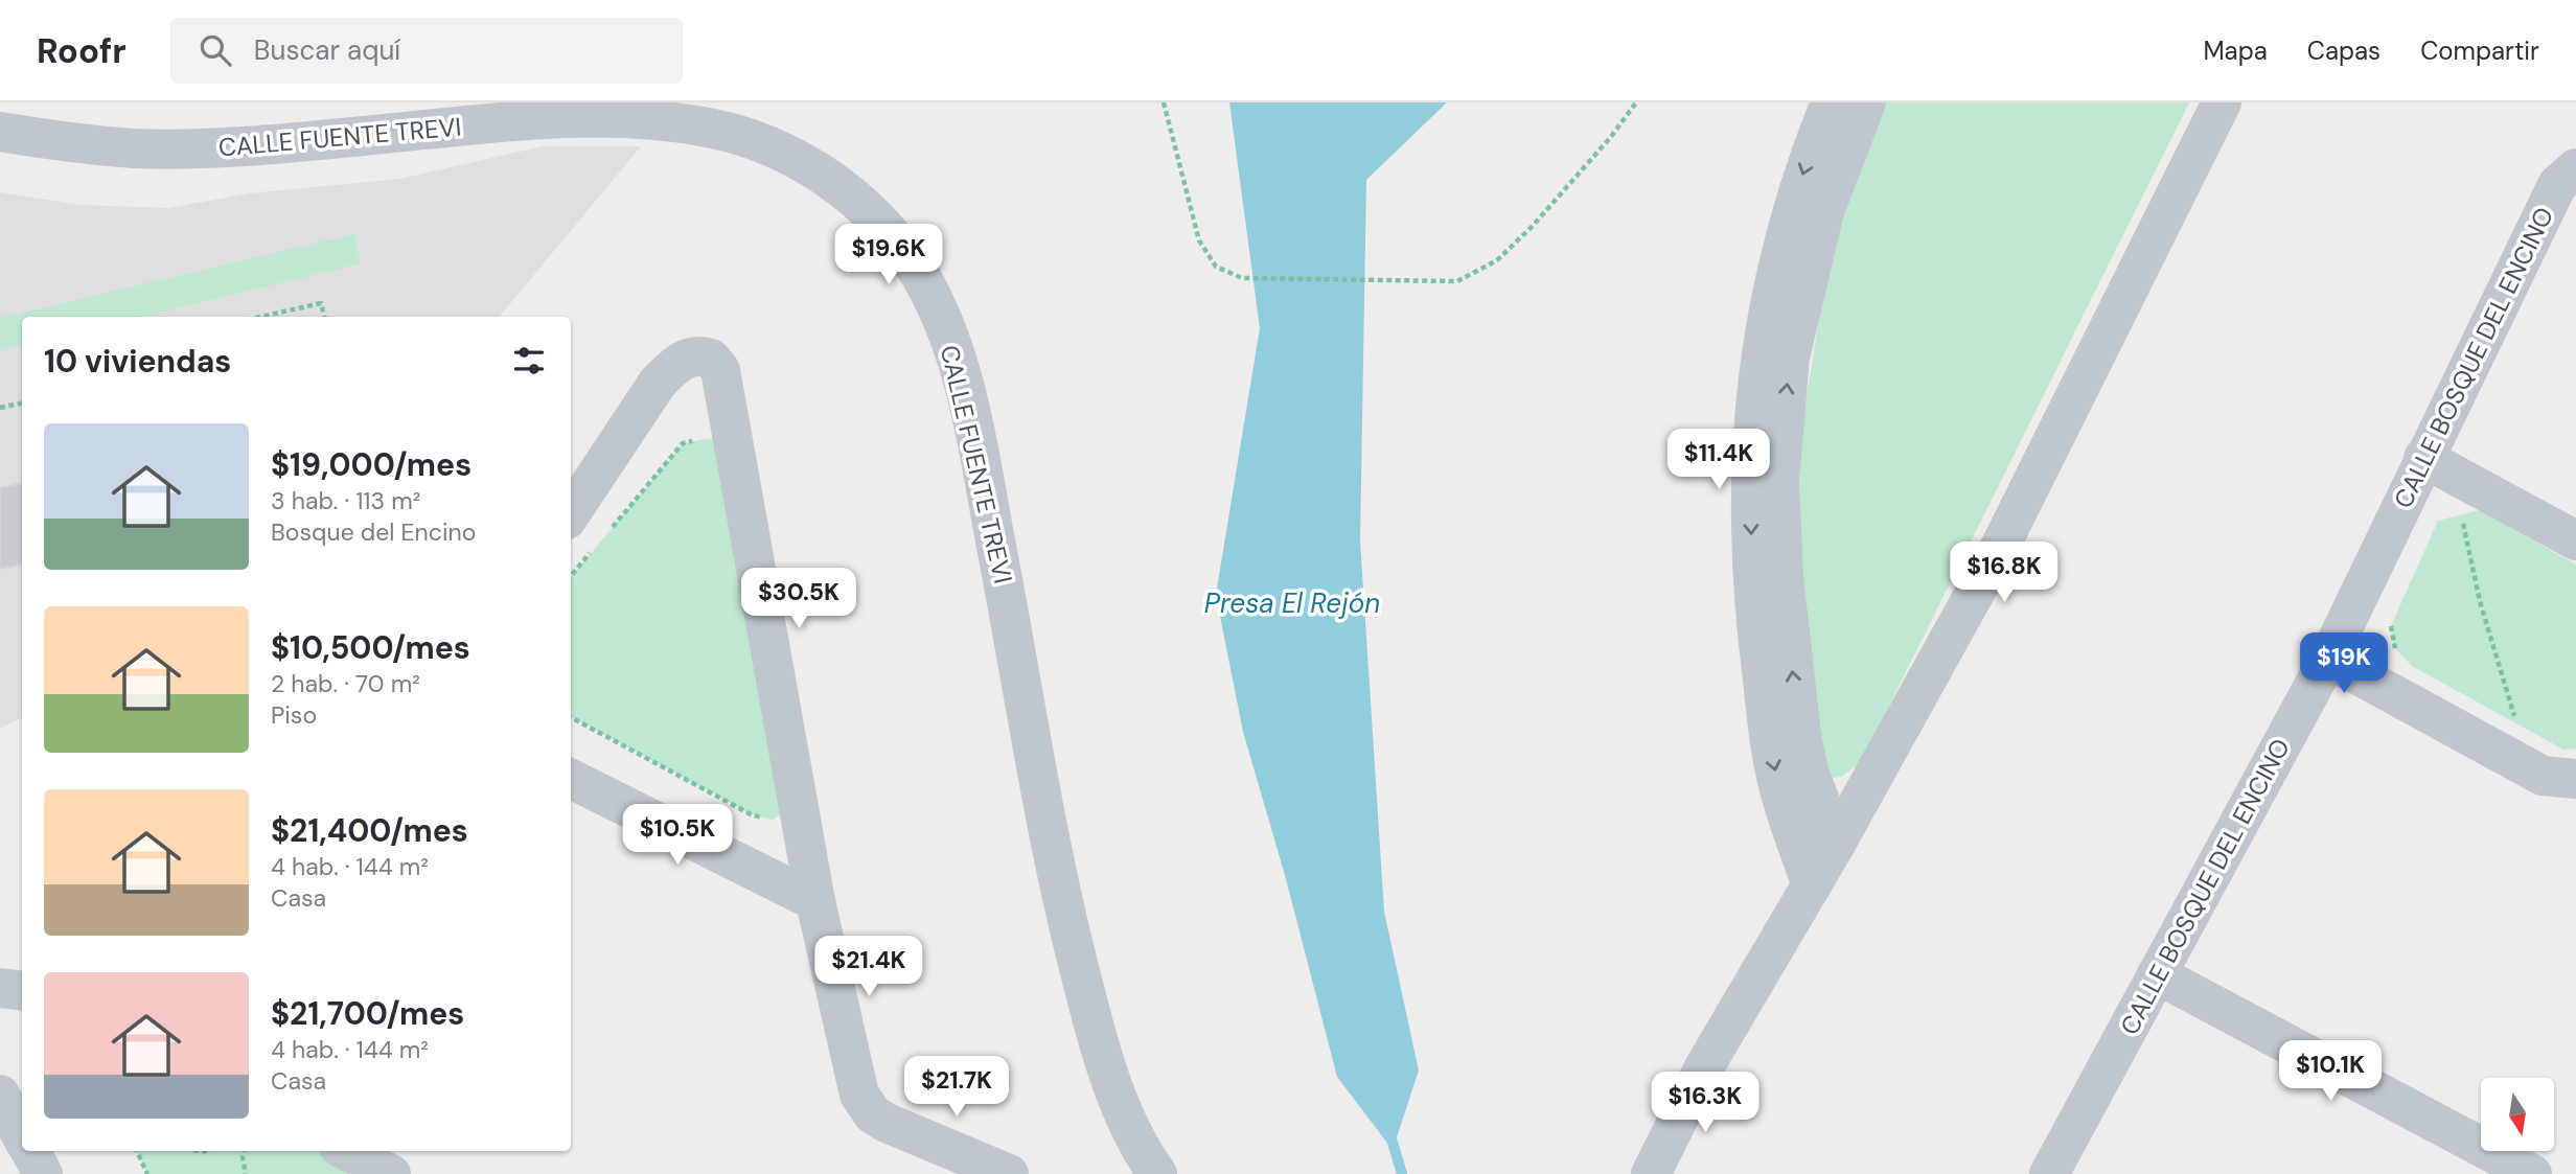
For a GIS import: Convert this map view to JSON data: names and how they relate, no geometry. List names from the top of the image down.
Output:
{
  "streets": {
    "street": ["CALLE FUENTE TREVI", "CALLE BOSQUE DEL ENCINO"]
  },
  "water": ["Presa El Rejón"],
  "north": "bottom",
  "page": {
    "header": "Roofr",
    "search": "Buscar aquí",
    "nav": ["Mapa", "Capas", "Compartir"],
    "price": [
      "$19.6K",
      "$11.4K",
      "$16.8K",
      "$30.5K",
      "$19K",
      "$10.5K",
      "$21.4K",
      "$10.1K",
      "$21.7K",
      "$16.3K"
    ],
    "heading": "10 viviendas",
    "list": [
      {
        "name": "$19,000/mes",
        "note": "3 hab. · 113 m² · Bosque del Encino"
      },
      {
        "name": "$10,500/mes",
        "note": "2 hab. · 70 m² · Piso"
      },
      {
        "name": "$21,400/mes",
        "note": "4 hab. · 144 m² · Casa"
      },
      {
        "name": "$21,700/mes",
        "note": "4 hab. · 144 m² · Casa"
      }
    ]
  }
}
